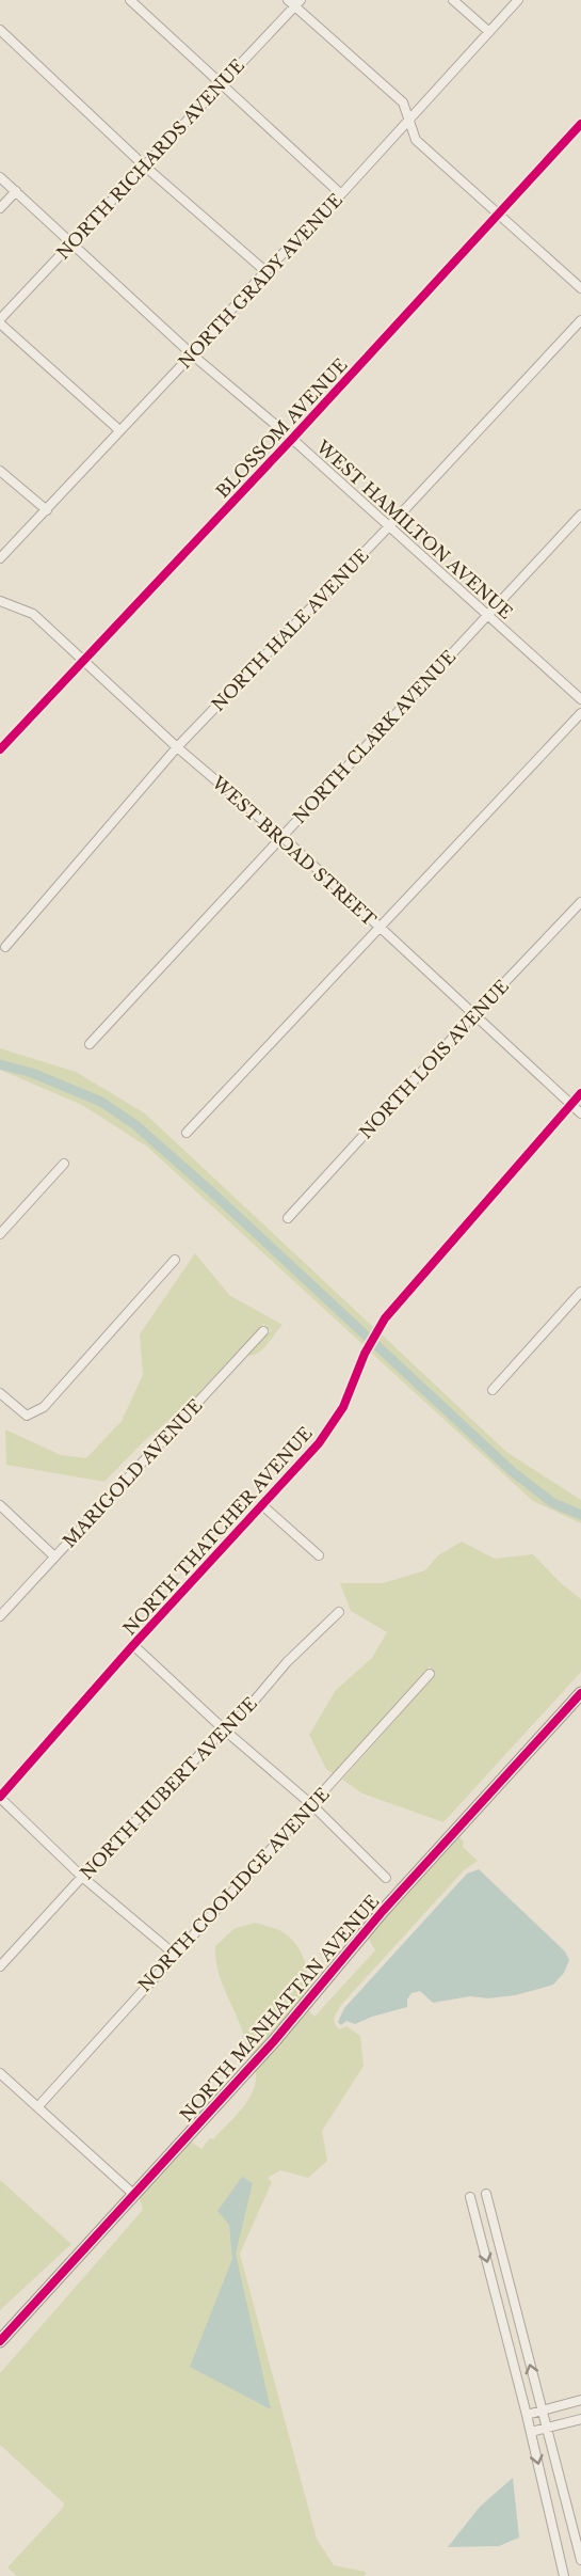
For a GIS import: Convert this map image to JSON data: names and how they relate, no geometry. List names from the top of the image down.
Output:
{
  "streets": {
    "street": [
      "NORTH RICHARDS AVENUE",
      "NORTH GRADY AVENUE",
      "BLOSSOM AVENUE",
      "WEST HAMILTON AVENUE",
      "NORTH HALE AVENUE",
      "NORTH CLARK AVENUE",
      "WEST BROAD STREET",
      "NORTH LOIS AVENUE",
      "MARIGOLD AVENUE",
      "NORTH THATCHER AVENUE",
      "NORTH HUBERT AVENUE",
      "NORTH COOLIDGE AVENUE",
      "NORTH MANHATTAN AVENUE"
    ]
  },
  "crossings": [
    ["NORTH RICHARDS AVENUE", "WEST HAMILTON AVENUE"],
    ["NORTH GRADY AVENUE", "WEST HAMILTON AVENUE"],
    ["BLOSSOM AVENUE", "WEST HAMILTON AVENUE"],
    ["BLOSSOM AVENUE", "WEST BROAD STREET"],
    ["WEST HAMILTON AVENUE", "NORTH HALE AVENUE"],
    ["WEST HAMILTON AVENUE", "NORTH CLARK AVENUE"],
    ["NORTH HALE AVENUE", "WEST BROAD STREET"],
    ["NORTH CLARK AVENUE", "WEST BROAD STREET"],
    ["WEST BROAD STREET", "NORTH LOIS AVENUE"],
    ["WEST BROAD STREET", "NORTH THATCHER AVENUE"]
  ]
}
